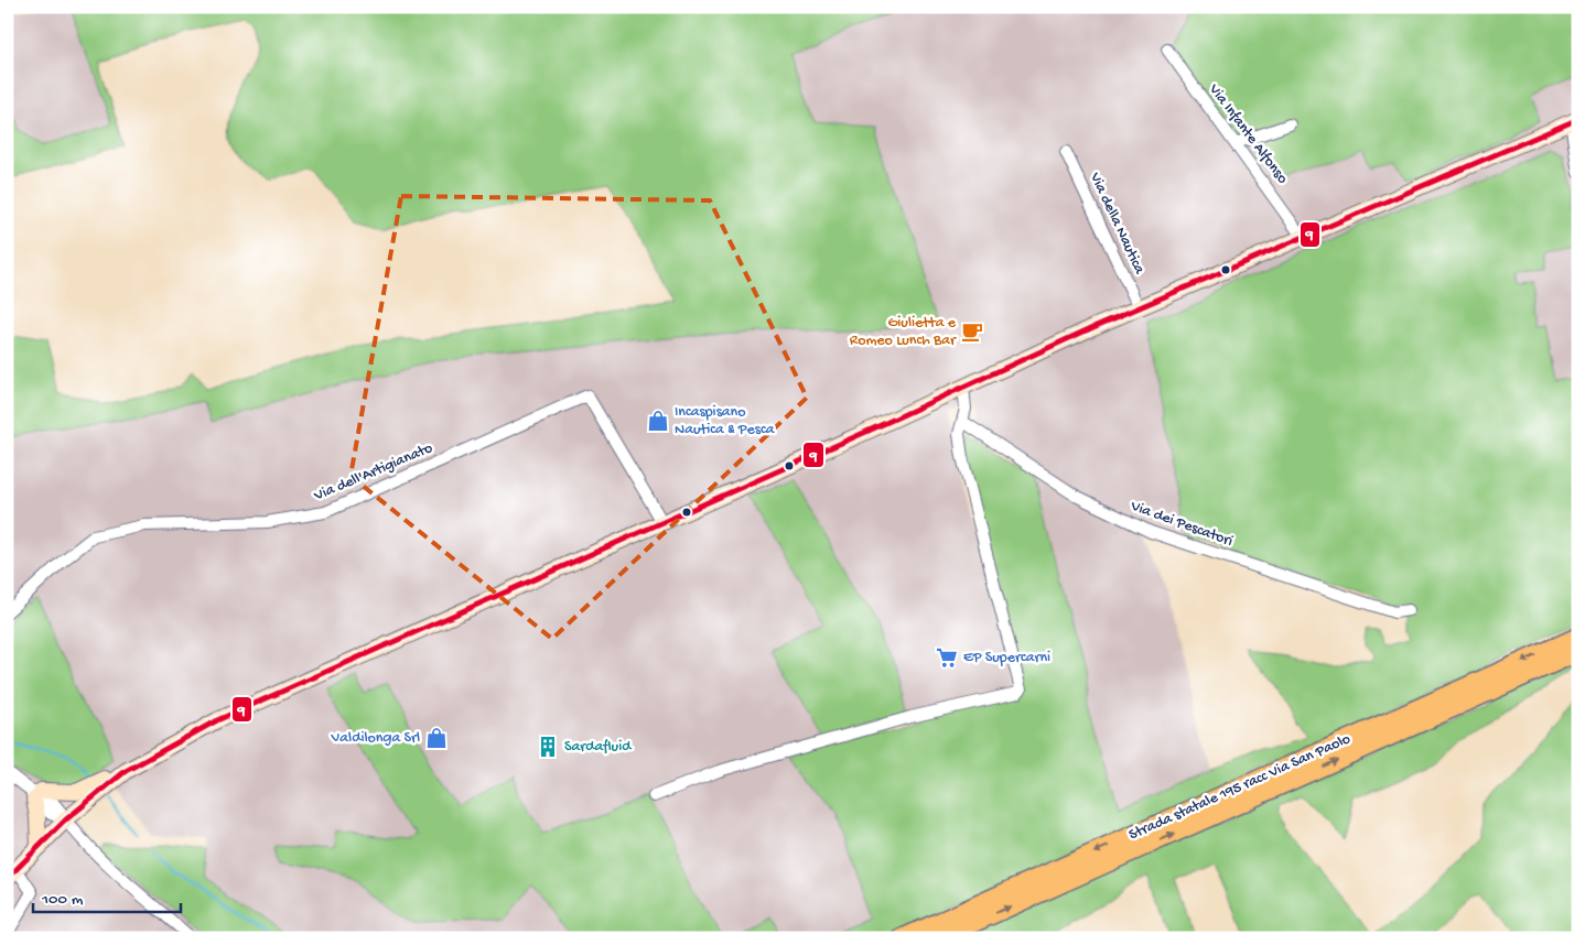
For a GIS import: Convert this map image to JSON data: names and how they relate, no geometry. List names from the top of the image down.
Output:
{
  "streets": {
    "highway": ["Strada statale 195 racc Via San Paolo"],
    "street": [
      "Via Infante Alfonso",
      "Via della Nautica",
      "Via dell'Artigianato",
      "Via dei Pescatori"
    ]
  },
  "places": {
    "cafe": ["Giulietta e Romeo Lunch Bar"],
    "shop": ["Incaspisano Nautica & Pesca", "Valdilonga Srl"],
    "supermarket": ["EP Supercarni"],
    "building": ["Sardafluid"]
  },
  "lines": ["transit line 9"],
  "scale_bar": "100 m"
}
